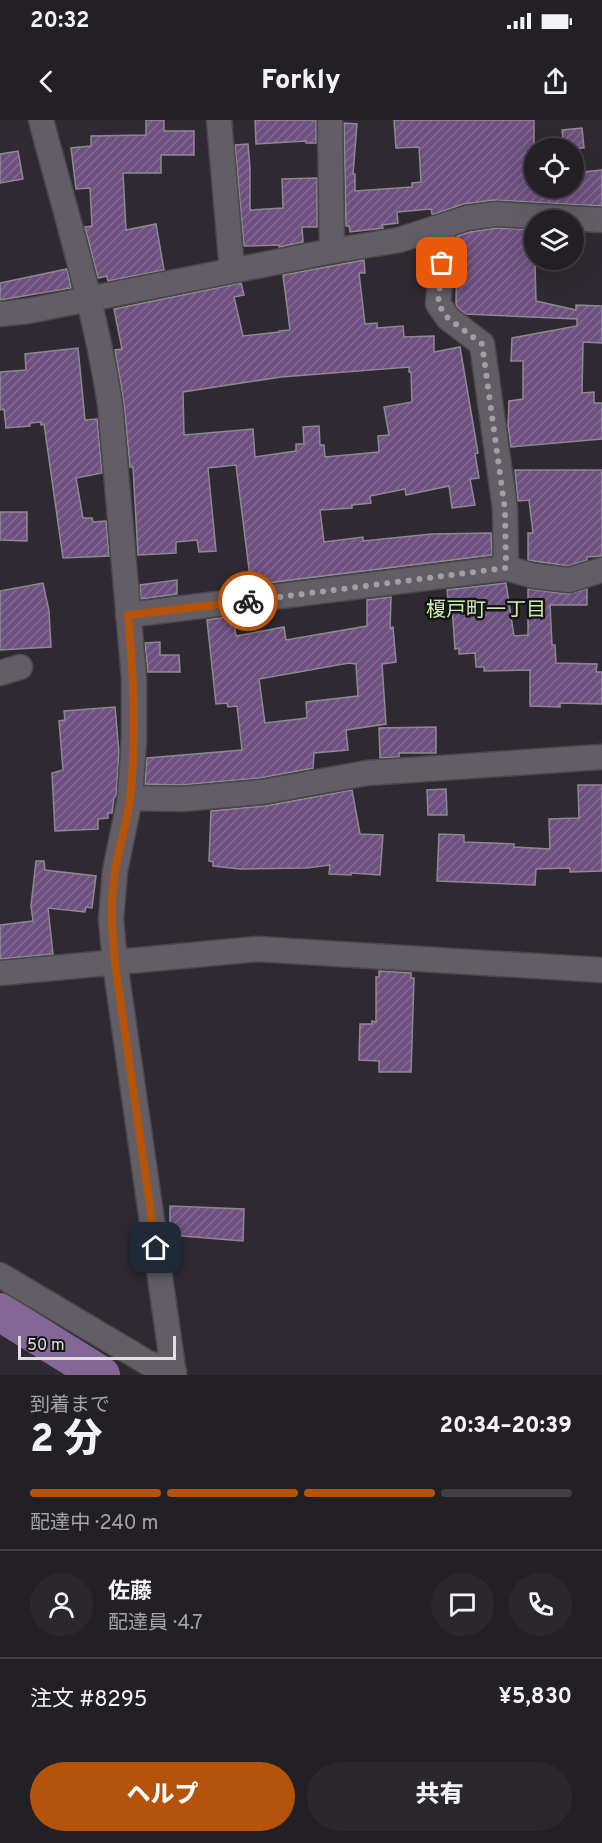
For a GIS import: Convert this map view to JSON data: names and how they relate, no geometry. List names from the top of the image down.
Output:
{
  "districts": ["榎戸町一丁目"],
  "scale_bar": "50 m",
  "page": {
    "status": "20:32",
    "header": "Forkly",
    "scale": "50 m",
    "heading": ["2 分", "到着まで", "20:34–20:39"],
    "panel": [
      "佐藤",
      "配達員 · 4.7",
      "注文 #8295",
      "¥5,830"
    ],
    "bar": "配達中 · 240 m",
    "buttons": ["ヘルプ", "共有"]
  }
}
